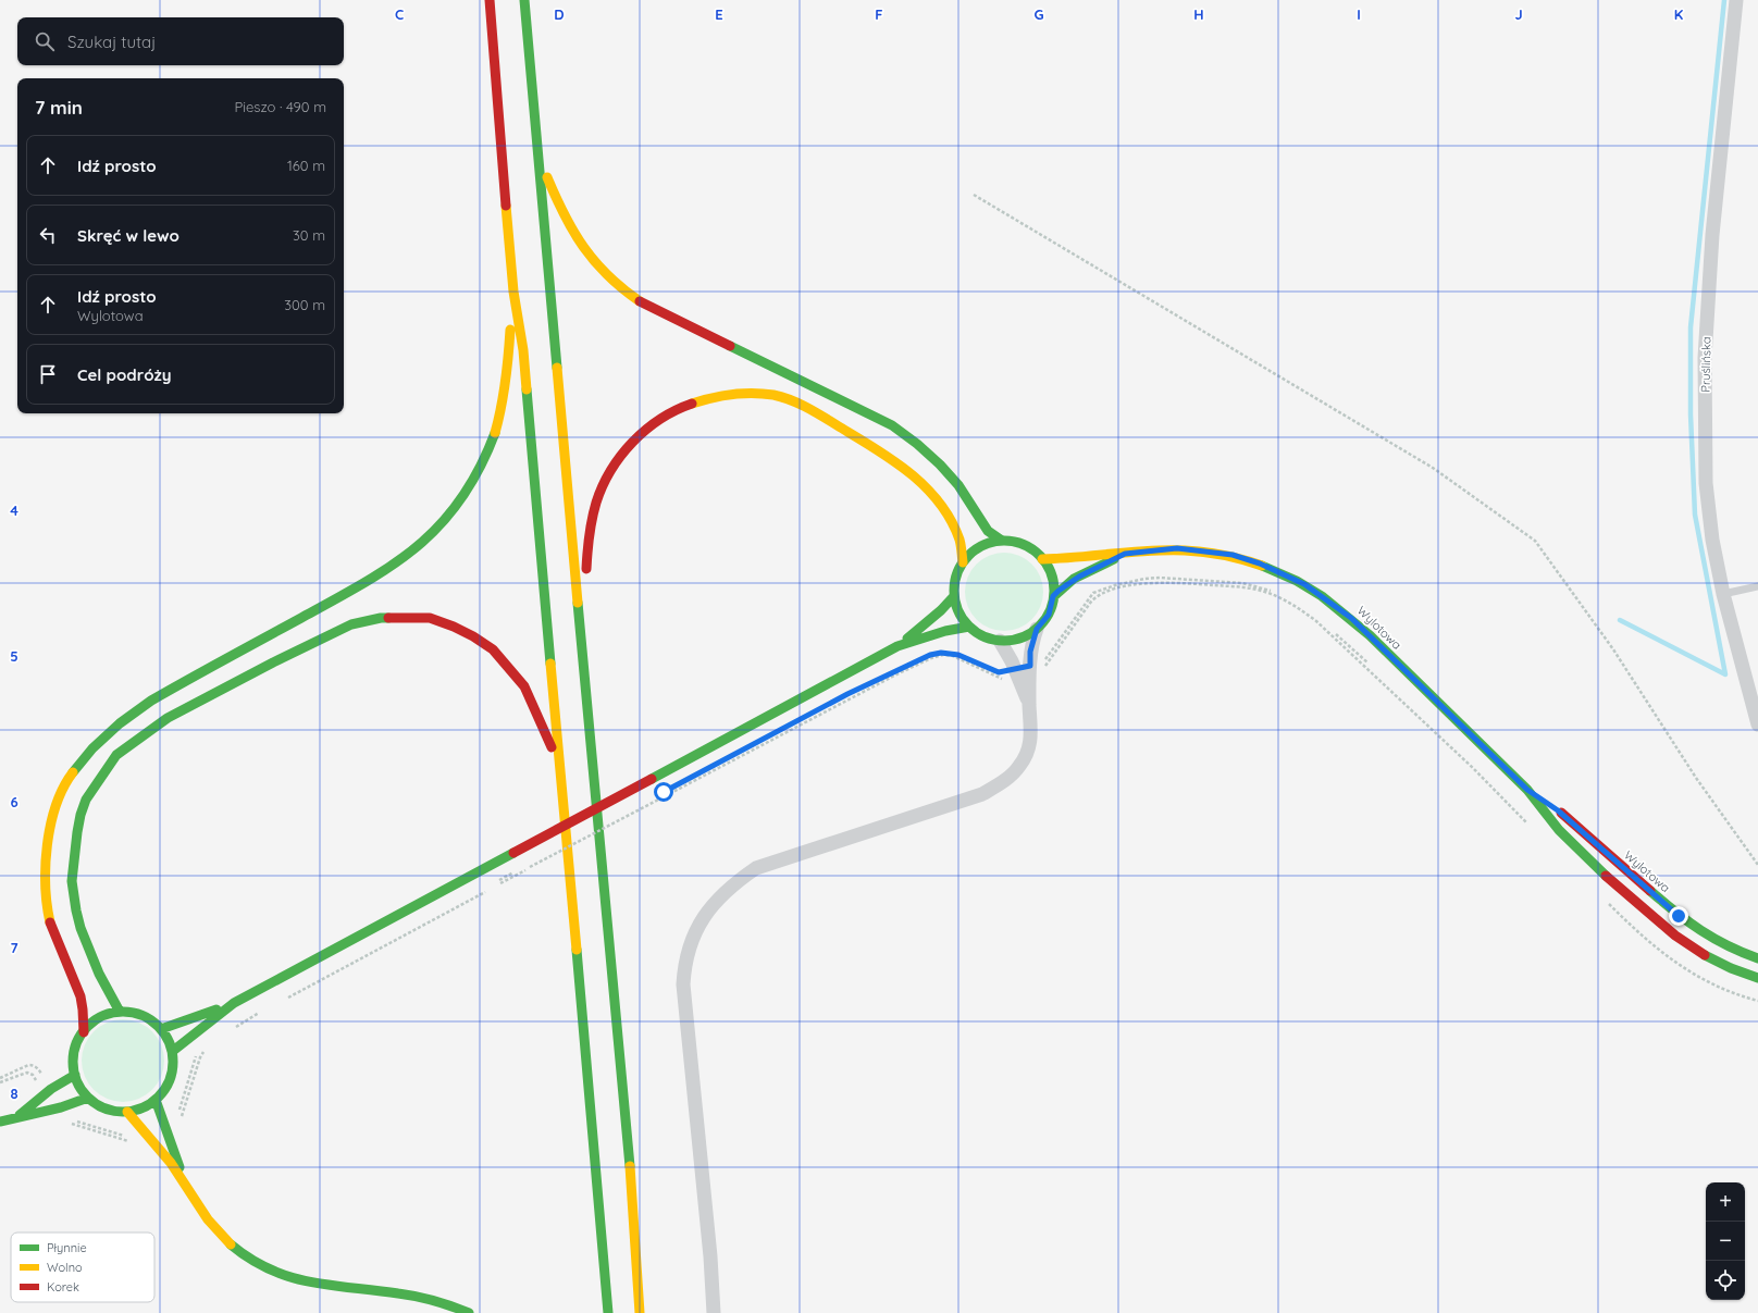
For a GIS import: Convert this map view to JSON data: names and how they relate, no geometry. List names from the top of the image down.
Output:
{
  "streets": {
    "main road": ["Wylotowa"],
    "street": ["Pruślińska"]
  },
  "legend": ["Płynnie", "Wolno", "Korek"],
  "page": {
    "search": "Szukaj tutaj",
    "heading": ["7 min", "Pieszo · 490 m"],
    "list": [
      ["Idź prosto", "160 m"],
      ["Skręć w lewo", "30 m"],
      ["Idź prosto", "Wylotowa", "300 m"],
      "Cel podróży"
    ],
    "map_buttons": ["+", "−"]
  },
  "grid": {
    "columns": [
      "C",
      "D",
      "E",
      "F",
      "G",
      "H",
      "I",
      "J",
      "K"
    ],
    "rows": [
      "4",
      "5",
      "6",
      "7",
      "8"
    ]
  }
}
